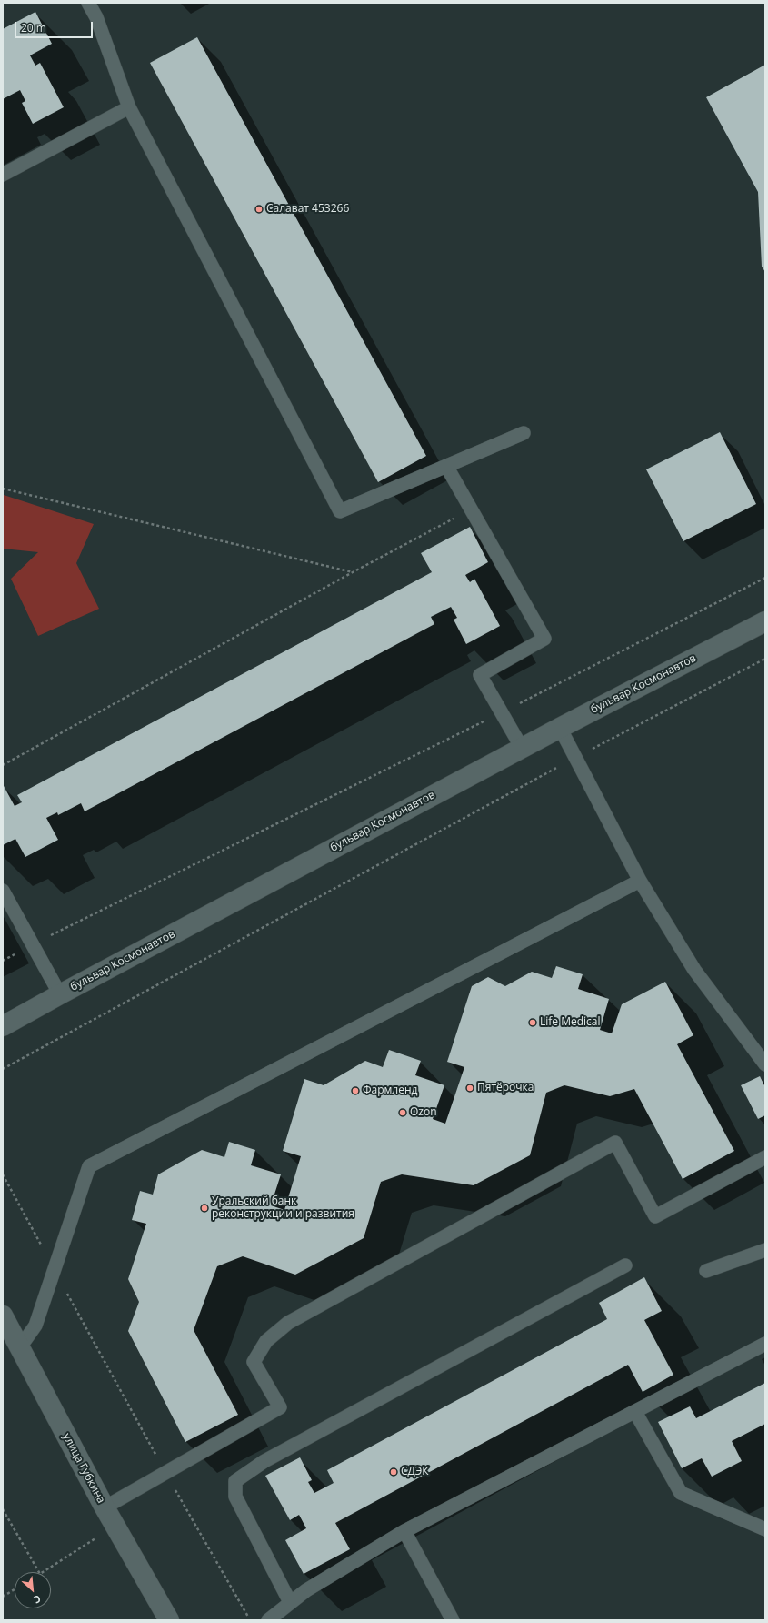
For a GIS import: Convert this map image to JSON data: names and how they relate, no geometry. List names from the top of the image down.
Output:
{
  "streets": {
    "street": ["бульвар Космонавтов", "улица Губкина"]
  },
  "places": [
    "Салават 453266",
    "Life Medical",
    "Пятёрочка",
    "Фармленд",
    "Ozon",
    "Уральский банк реконструкции и развития",
    "СДЭК"
  ],
  "scale_bar": "20 m",
  "north": "bottom right"
}
